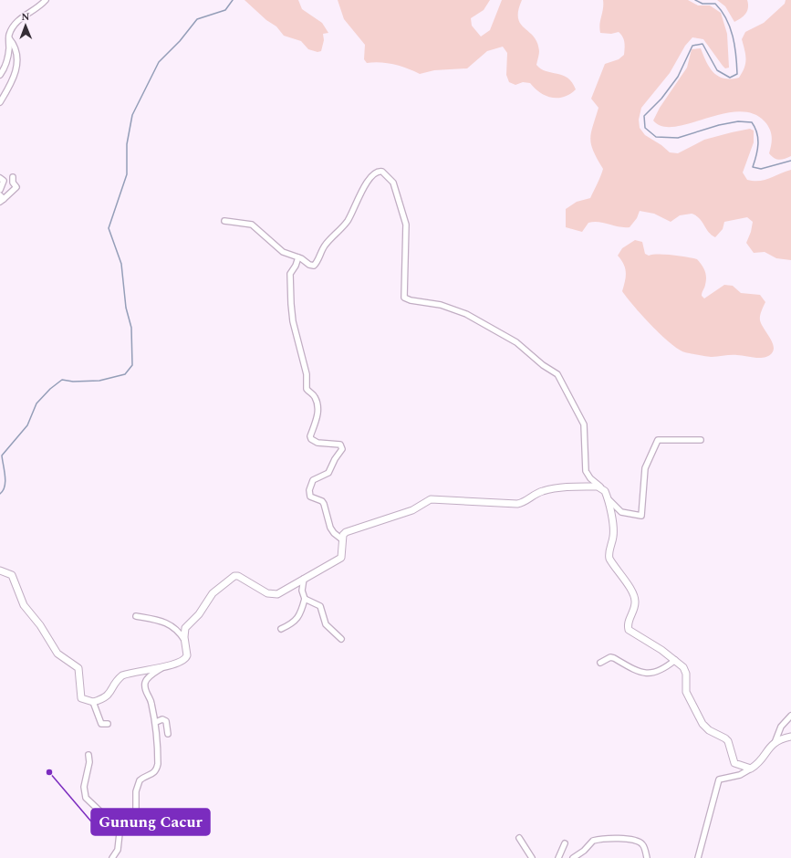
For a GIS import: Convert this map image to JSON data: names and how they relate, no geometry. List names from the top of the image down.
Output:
{
  "places": ["Gunung Cacur"],
  "north": "top"
}
